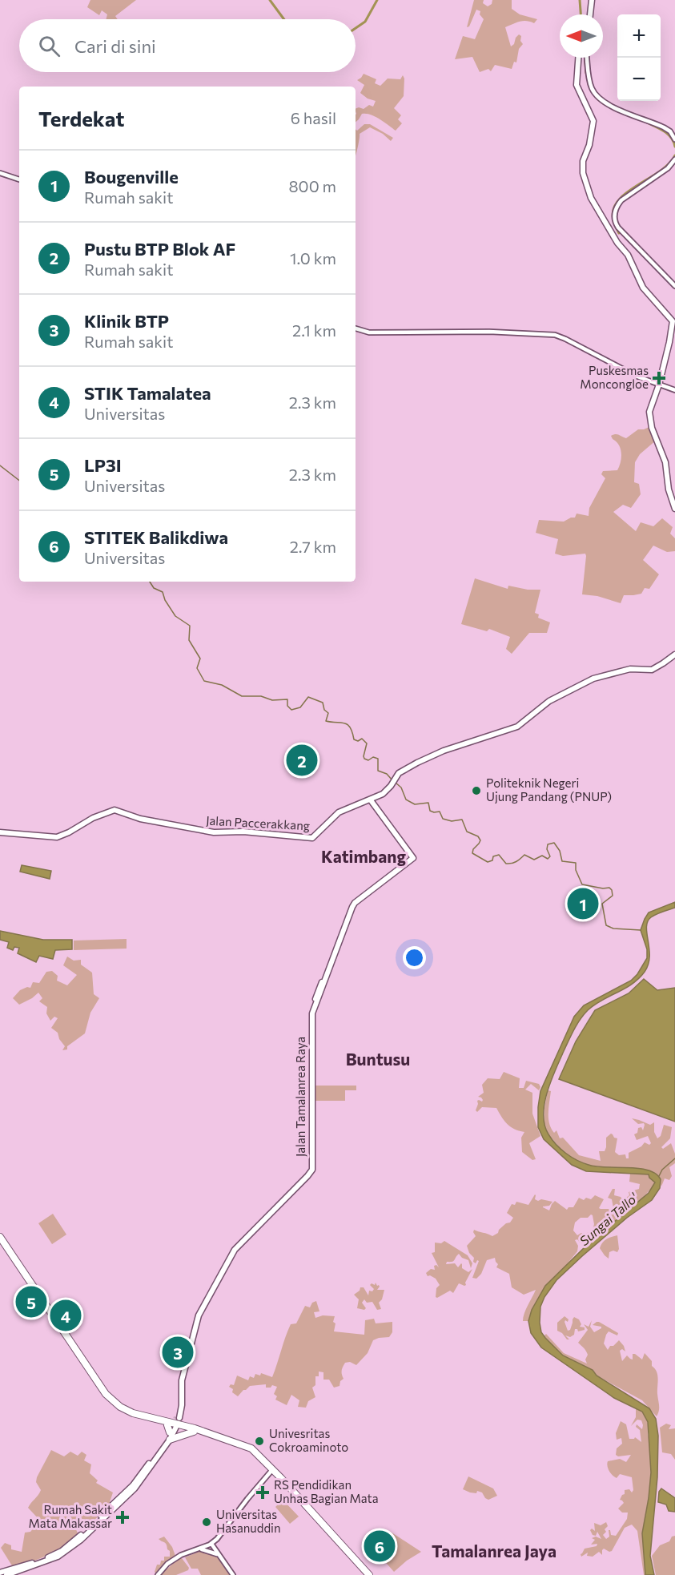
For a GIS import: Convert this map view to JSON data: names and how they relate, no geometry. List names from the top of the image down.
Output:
{
  "streets": {
    "main road": ["Jalan Paccerakkang", "Jalan Tamalanrea Raya"]
  },
  "crossings": [
    ["Jalan Paccerakkang", "Jalan Tamalanrea Raya"]
  ],
  "districts": ["Katimbang", "Buntusu", "Tamalanrea Jaya"],
  "water": ["Sungai Tallo'"],
  "places": {
    "health": ["Puskesmas Moncongloe", "RS Pendidikan Unhas Bagian Mata", "Rumah Sakit Mata Makassar"],
    "other": ["Politeknik Negeri Ujung Pandang (PNUP)", "Univesritas Cokroaminoto", "Universitas Hasanuddin"]
  },
  "north": "left",
  "page": {
    "map_buttons": ["+", "−"],
    "search": "Cari di sini",
    "heading": ["Terdekat", "6 hasil"],
    "list": [
      {
        "mark": "1",
        "name": "Bougenville",
        "note": "Rumah sakit",
        "value": "800 m"
      },
      {
        "mark": "2",
        "name": "Pustu BTP Blok AF",
        "note": "Rumah sakit",
        "value": "1.0 km"
      },
      {
        "mark": "3",
        "name": "Klinik BTP",
        "note": "Rumah sakit",
        "value": "2.1 km"
      },
      {
        "mark": "4",
        "name": "STIK Tamalatea",
        "note": "Universitas",
        "value": "2.3 km"
      },
      {
        "mark": "5",
        "name": "LP3I",
        "note": "Universitas",
        "value": "2.3 km"
      },
      {
        "mark": "6",
        "name": "STITEK Balikdiwa",
        "note": "Universitas",
        "value": "2.7 km"
      }
    ],
    "pins": [
      "2",
      "1",
      "5",
      "4",
      "3",
      "6"
    ]
  }
}
